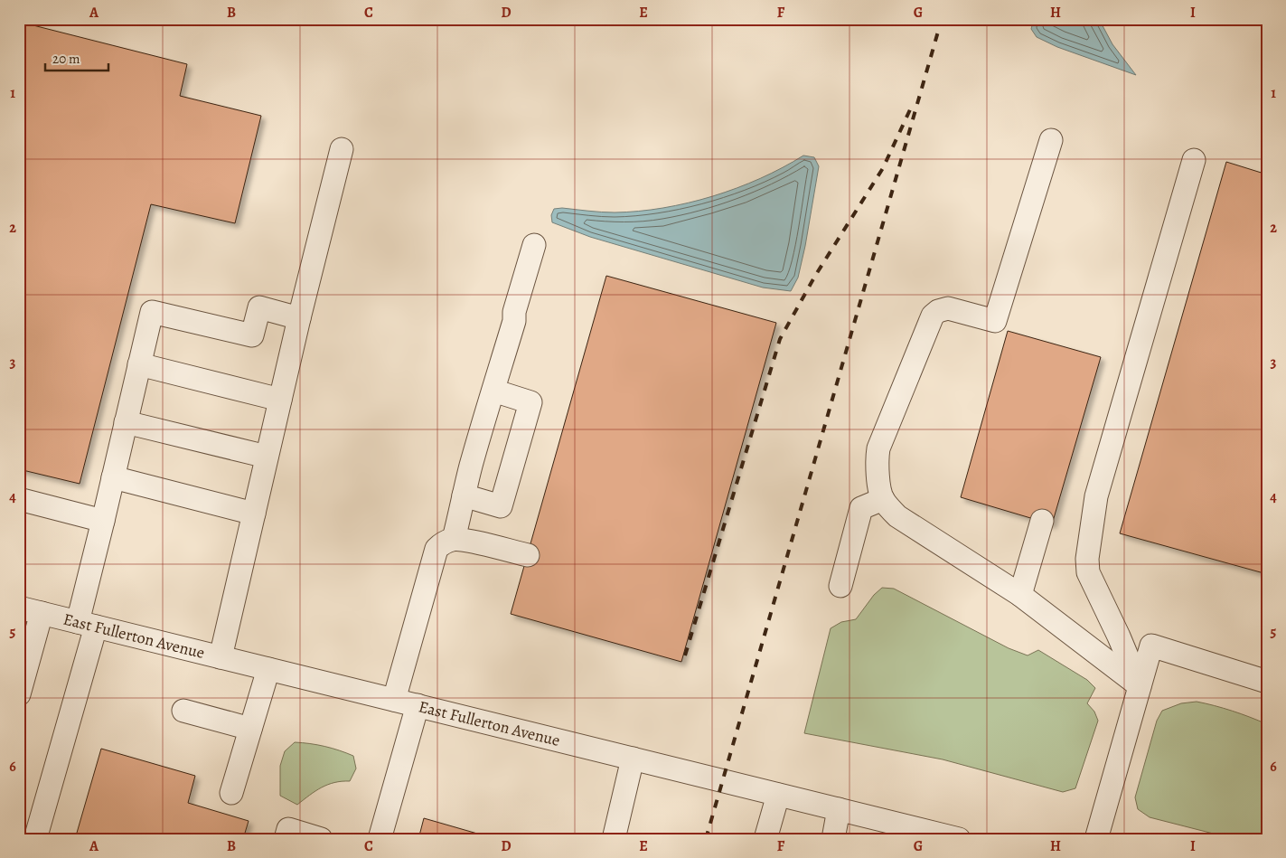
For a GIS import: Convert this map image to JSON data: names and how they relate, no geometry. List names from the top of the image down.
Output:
{
  "streets": {
    "street": ["East Fullerton Avenue"]
  },
  "scale_bar": "20 m",
  "grid": {
    "columns": [
      "A",
      "B",
      "C",
      "D",
      "E",
      "F",
      "G",
      "H",
      "I"
    ],
    "rows": [
      "1",
      "2",
      "3",
      "4",
      "5",
      "6"
    ]
  }
}
